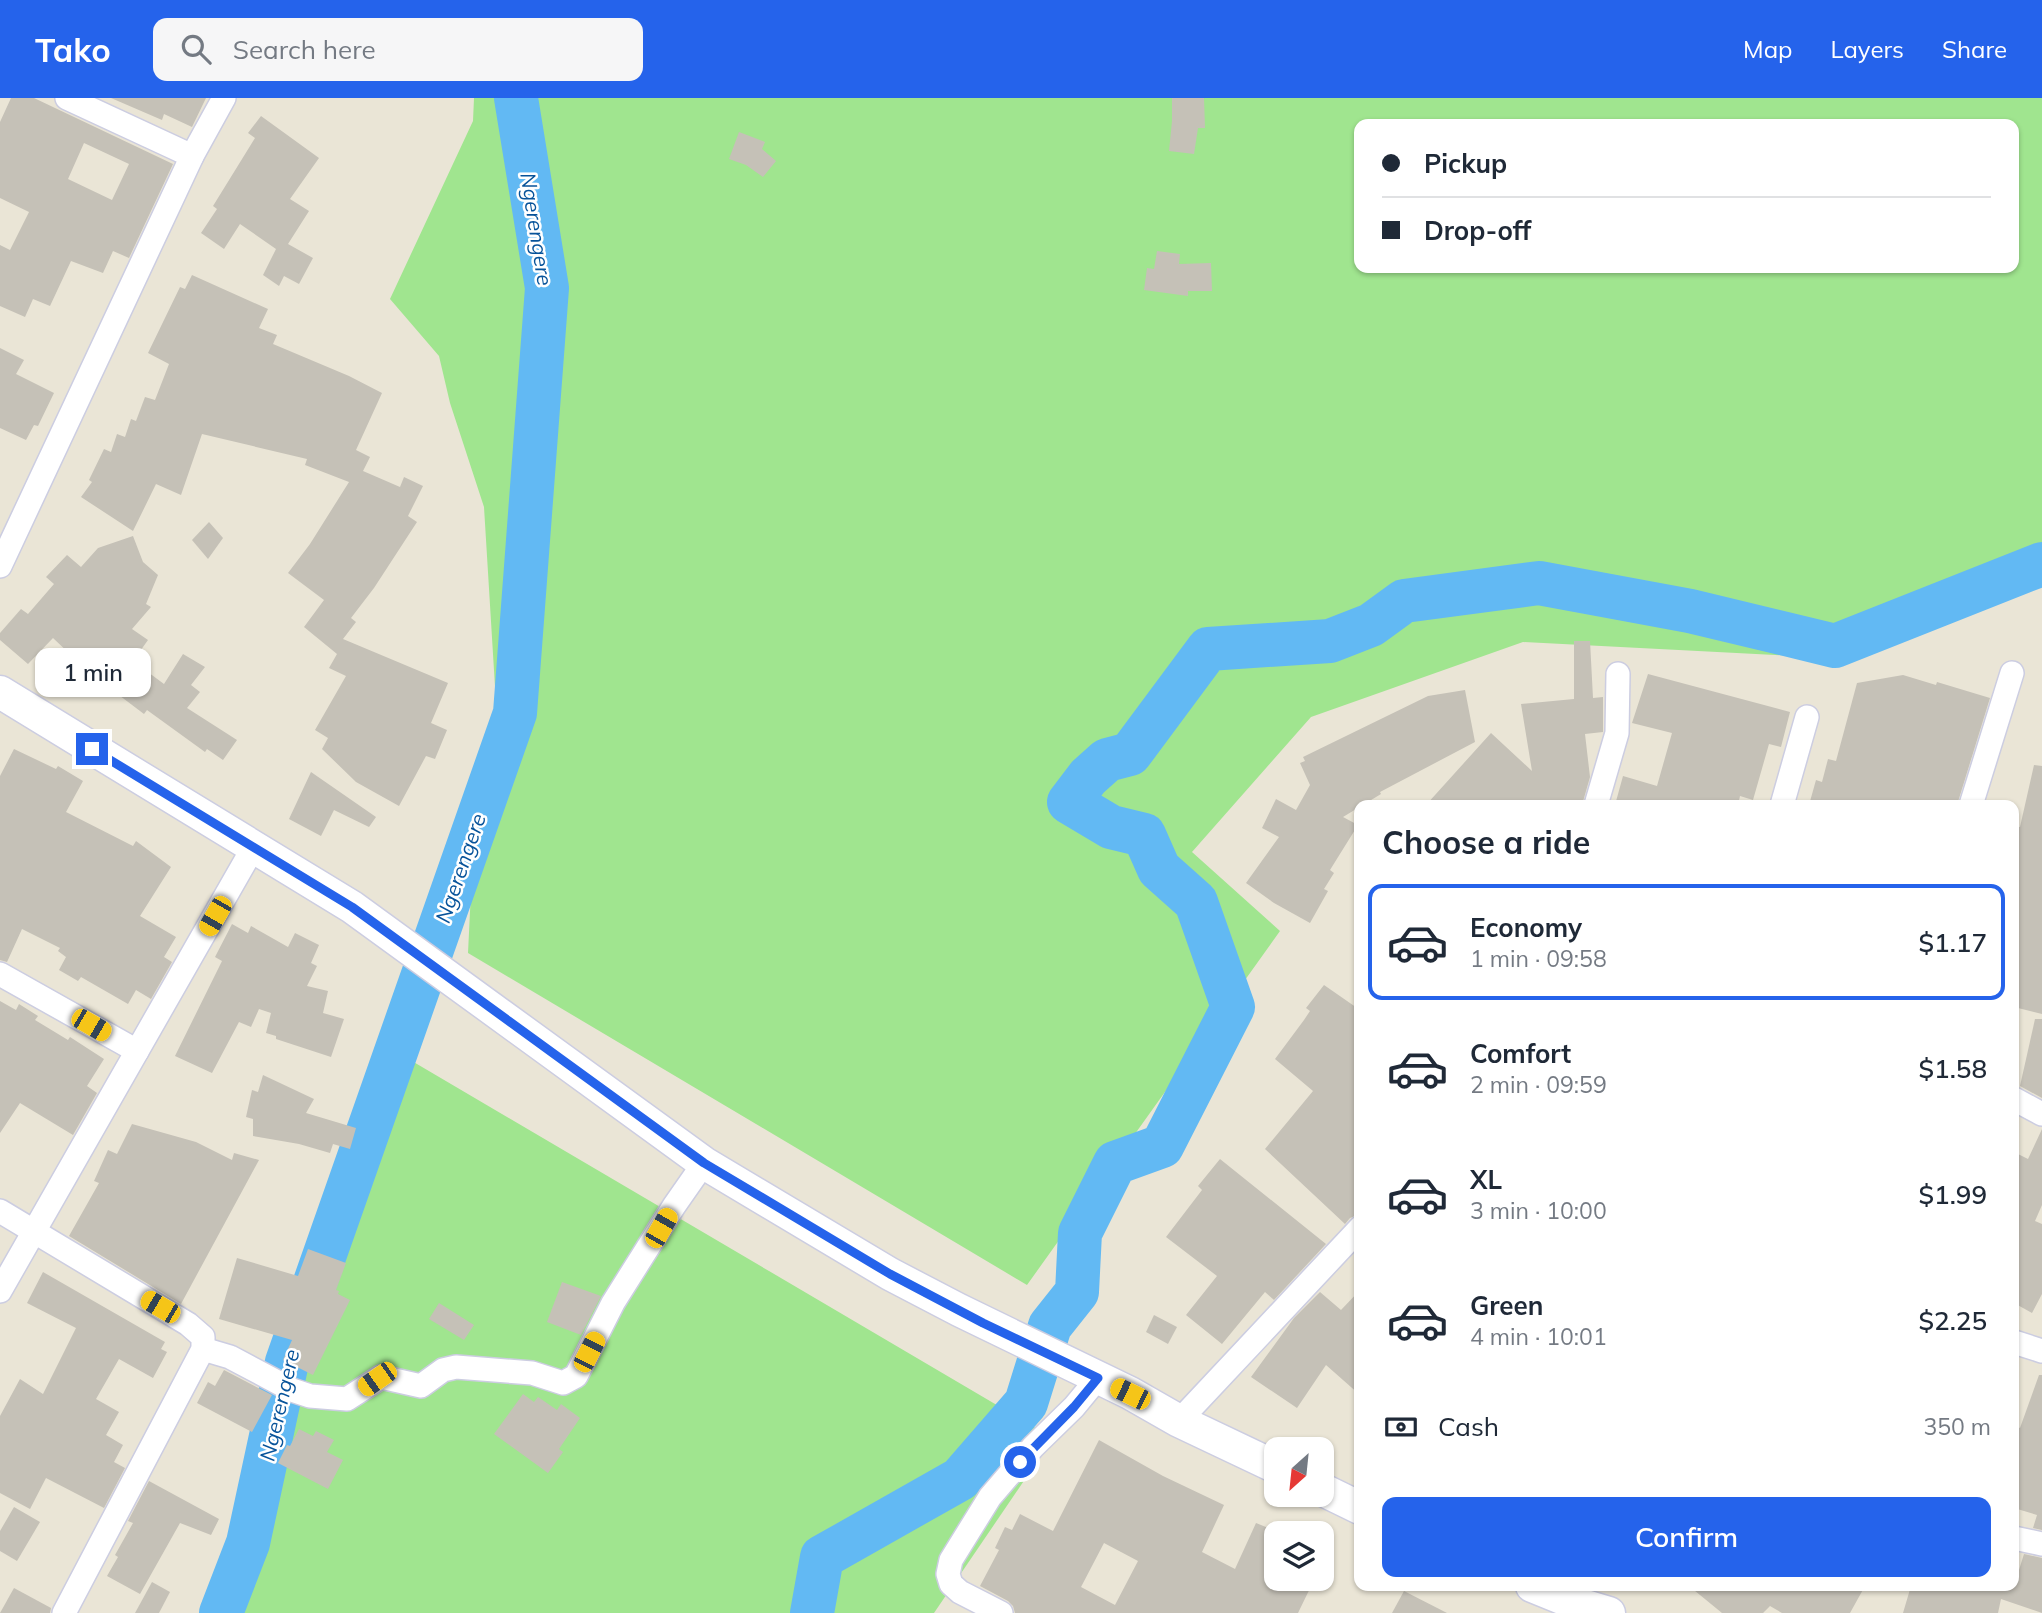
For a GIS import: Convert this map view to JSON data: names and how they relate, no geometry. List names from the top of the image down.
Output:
{
  "water": ["Ngerengere"],
  "north": "bottom left",
  "page": {
    "header": "Tako",
    "search": "Search here",
    "nav": ["Map", "Layers", "Share"],
    "banner": ["Pickup", "Drop-off"],
    "bubble": "1 min",
    "heading": "Choose a ride",
    "list": [
      {
        "name": "Economy",
        "note": "1 min · 09:58",
        "value": "$1.17"
      },
      {
        "name": "Comfort",
        "note": "2 min · 09:59",
        "value": "$1.58"
      },
      {
        "name": "XL",
        "note": "3 min · 10:00",
        "value": "$1.99"
      },
      {
        "name": "Green",
        "note": "4 min · 10:01",
        "value": "$2.25"
      }
    ],
    "pay": ["Cash", "350 m"],
    "buttons": "Confirm"
  }
}
